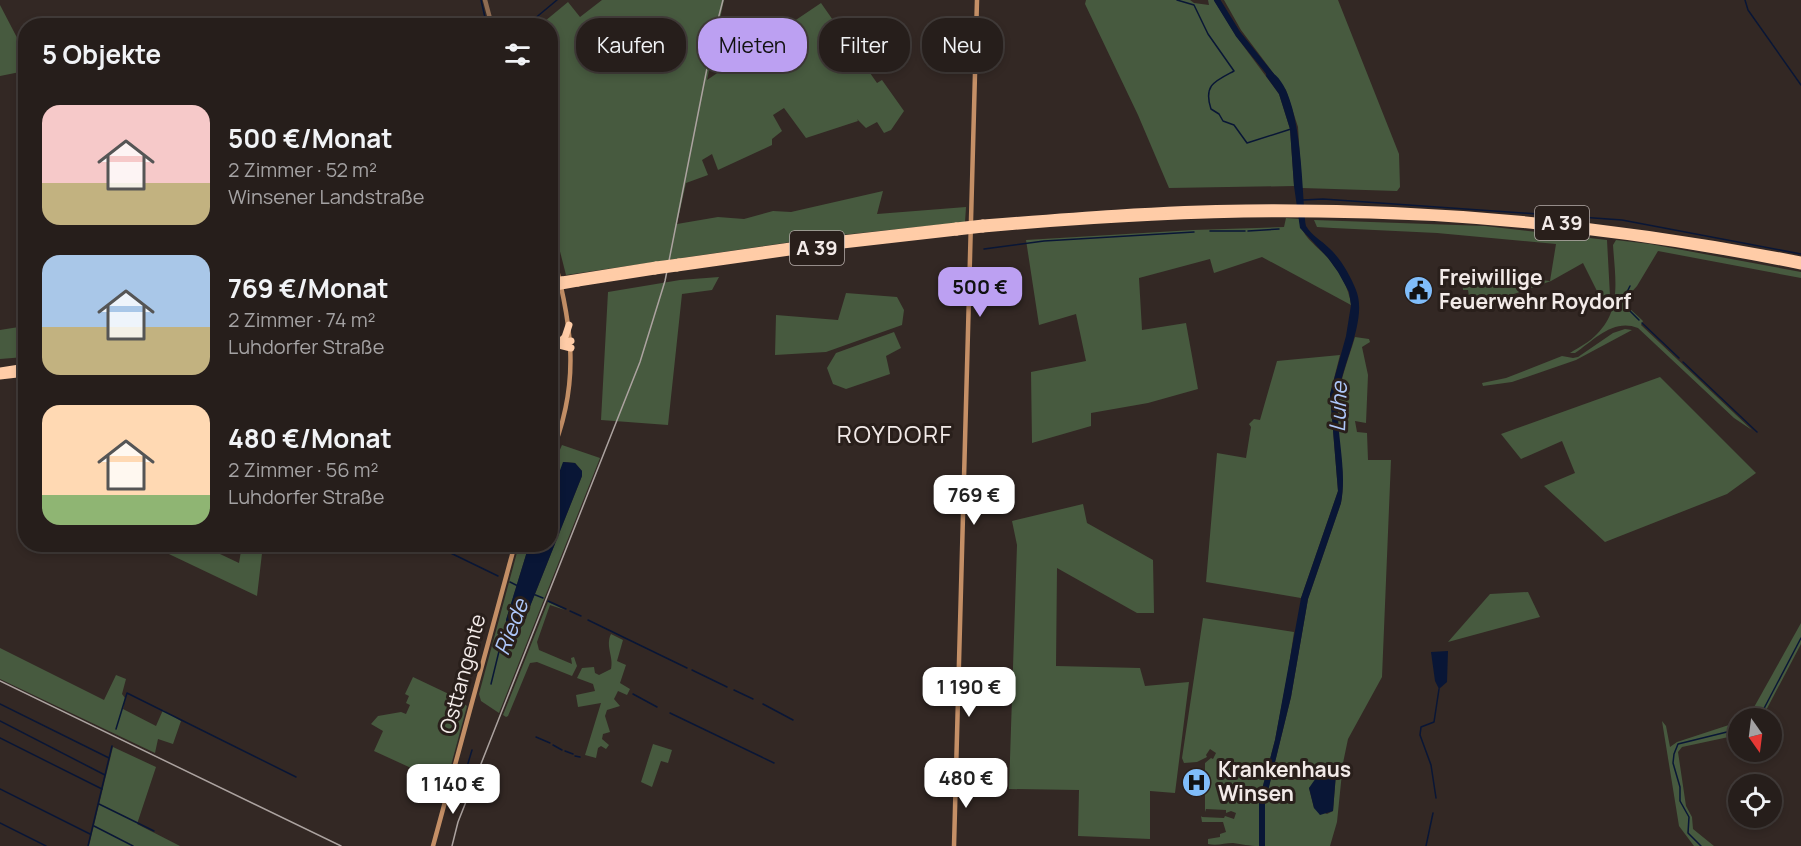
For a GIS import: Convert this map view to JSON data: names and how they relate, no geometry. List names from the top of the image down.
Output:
{
  "streets": {
    "highway": ["A 39"],
    "main road": ["Osttangente"]
  },
  "districts": ["ROYDORF"],
  "water": ["Luhe", "Riede"],
  "places": {
    "public building": ["Freiwillige Feuerwehr Roydorf"],
    "hospital": ["Krankenhaus Winsen"]
  },
  "north": "bottom",
  "page": {
    "chip": [
      "Kaufen",
      "Mieten",
      "Filter",
      "Neu"
    ],
    "heading": "5 Objekte",
    "list": [
      {
        "name": "500 €/Monat",
        "note": "2 Zimmer · 52 m² · Winsener Landstraße"
      },
      {
        "name": "769 €/Monat",
        "note": "2 Zimmer · 74 m² · Luhdorfer Straße"
      },
      {
        "name": "480 €/Monat",
        "note": "2 Zimmer · 56 m² · Luhdorfer Straße"
      }
    ],
    "price": [
      "500 €",
      "769 €",
      "1 190 €",
      "480 €",
      "1 140 €"
    ]
  }
}
